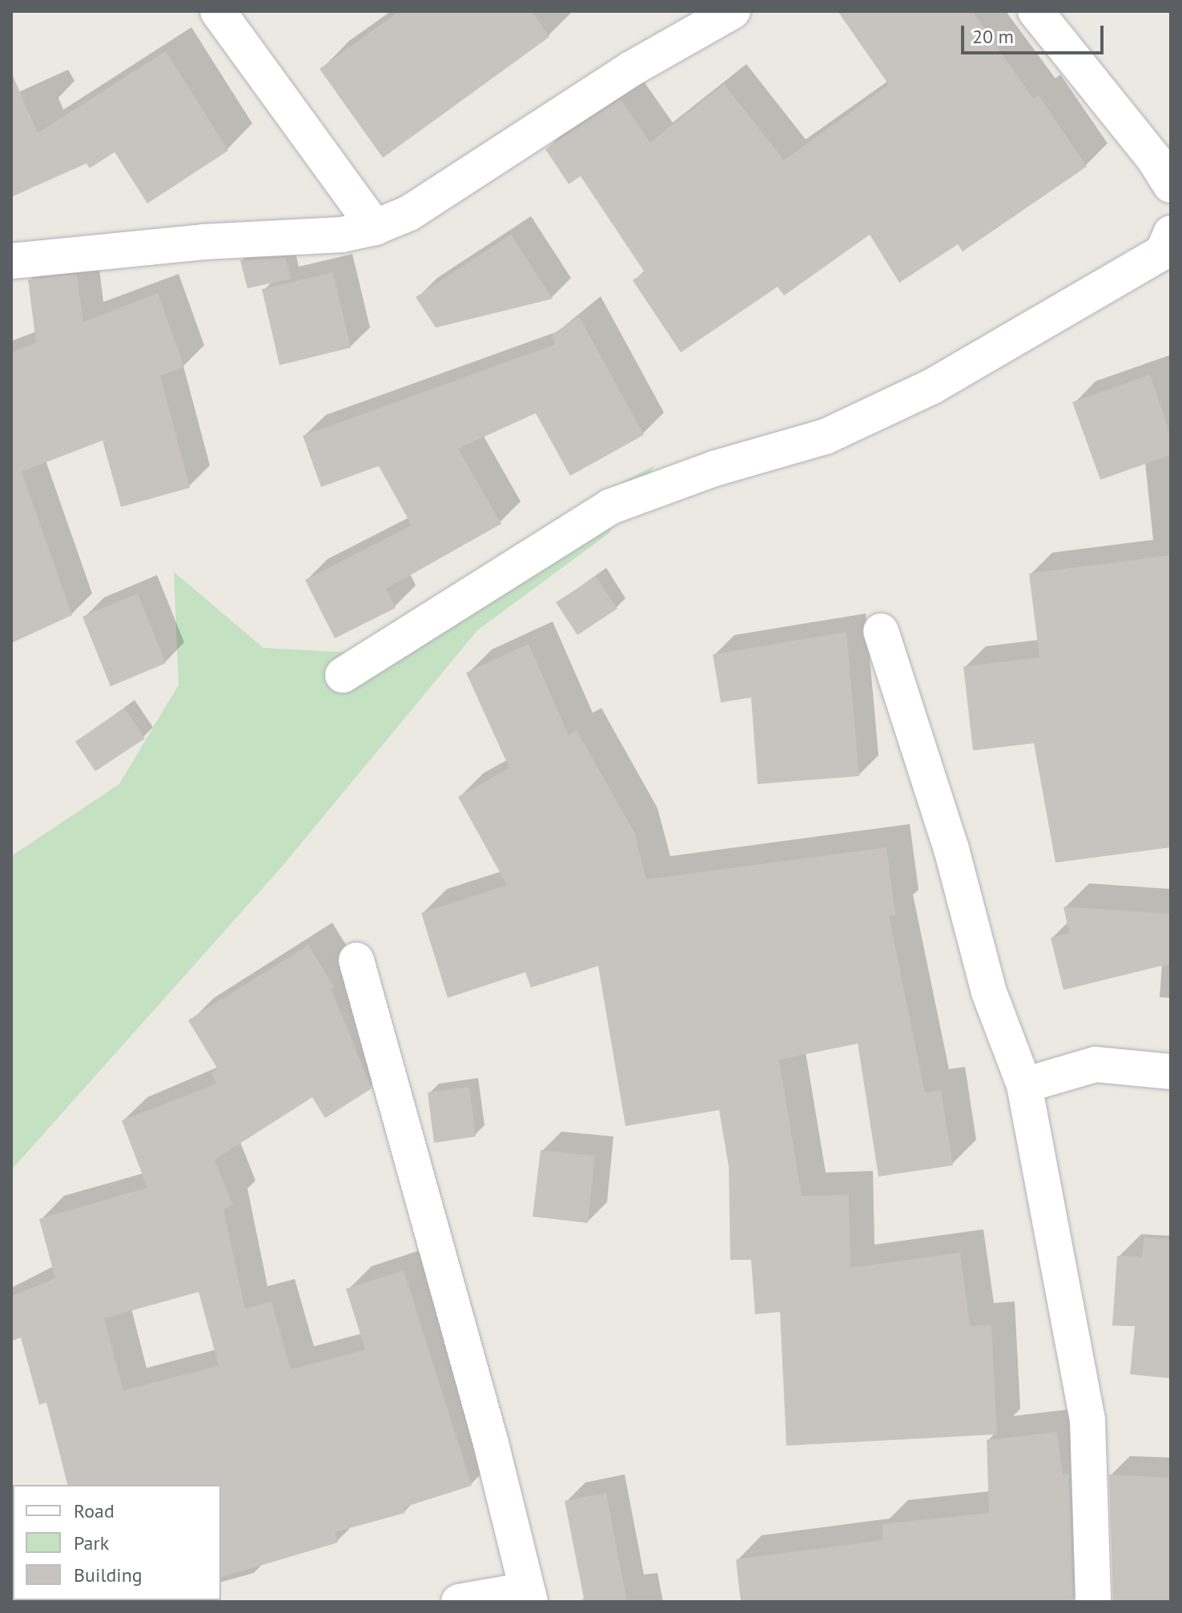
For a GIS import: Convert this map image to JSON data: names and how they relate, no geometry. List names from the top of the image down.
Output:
{
  "legend": ["Road", "Park", "Building"],
  "scale_bar": "20 m"
}
